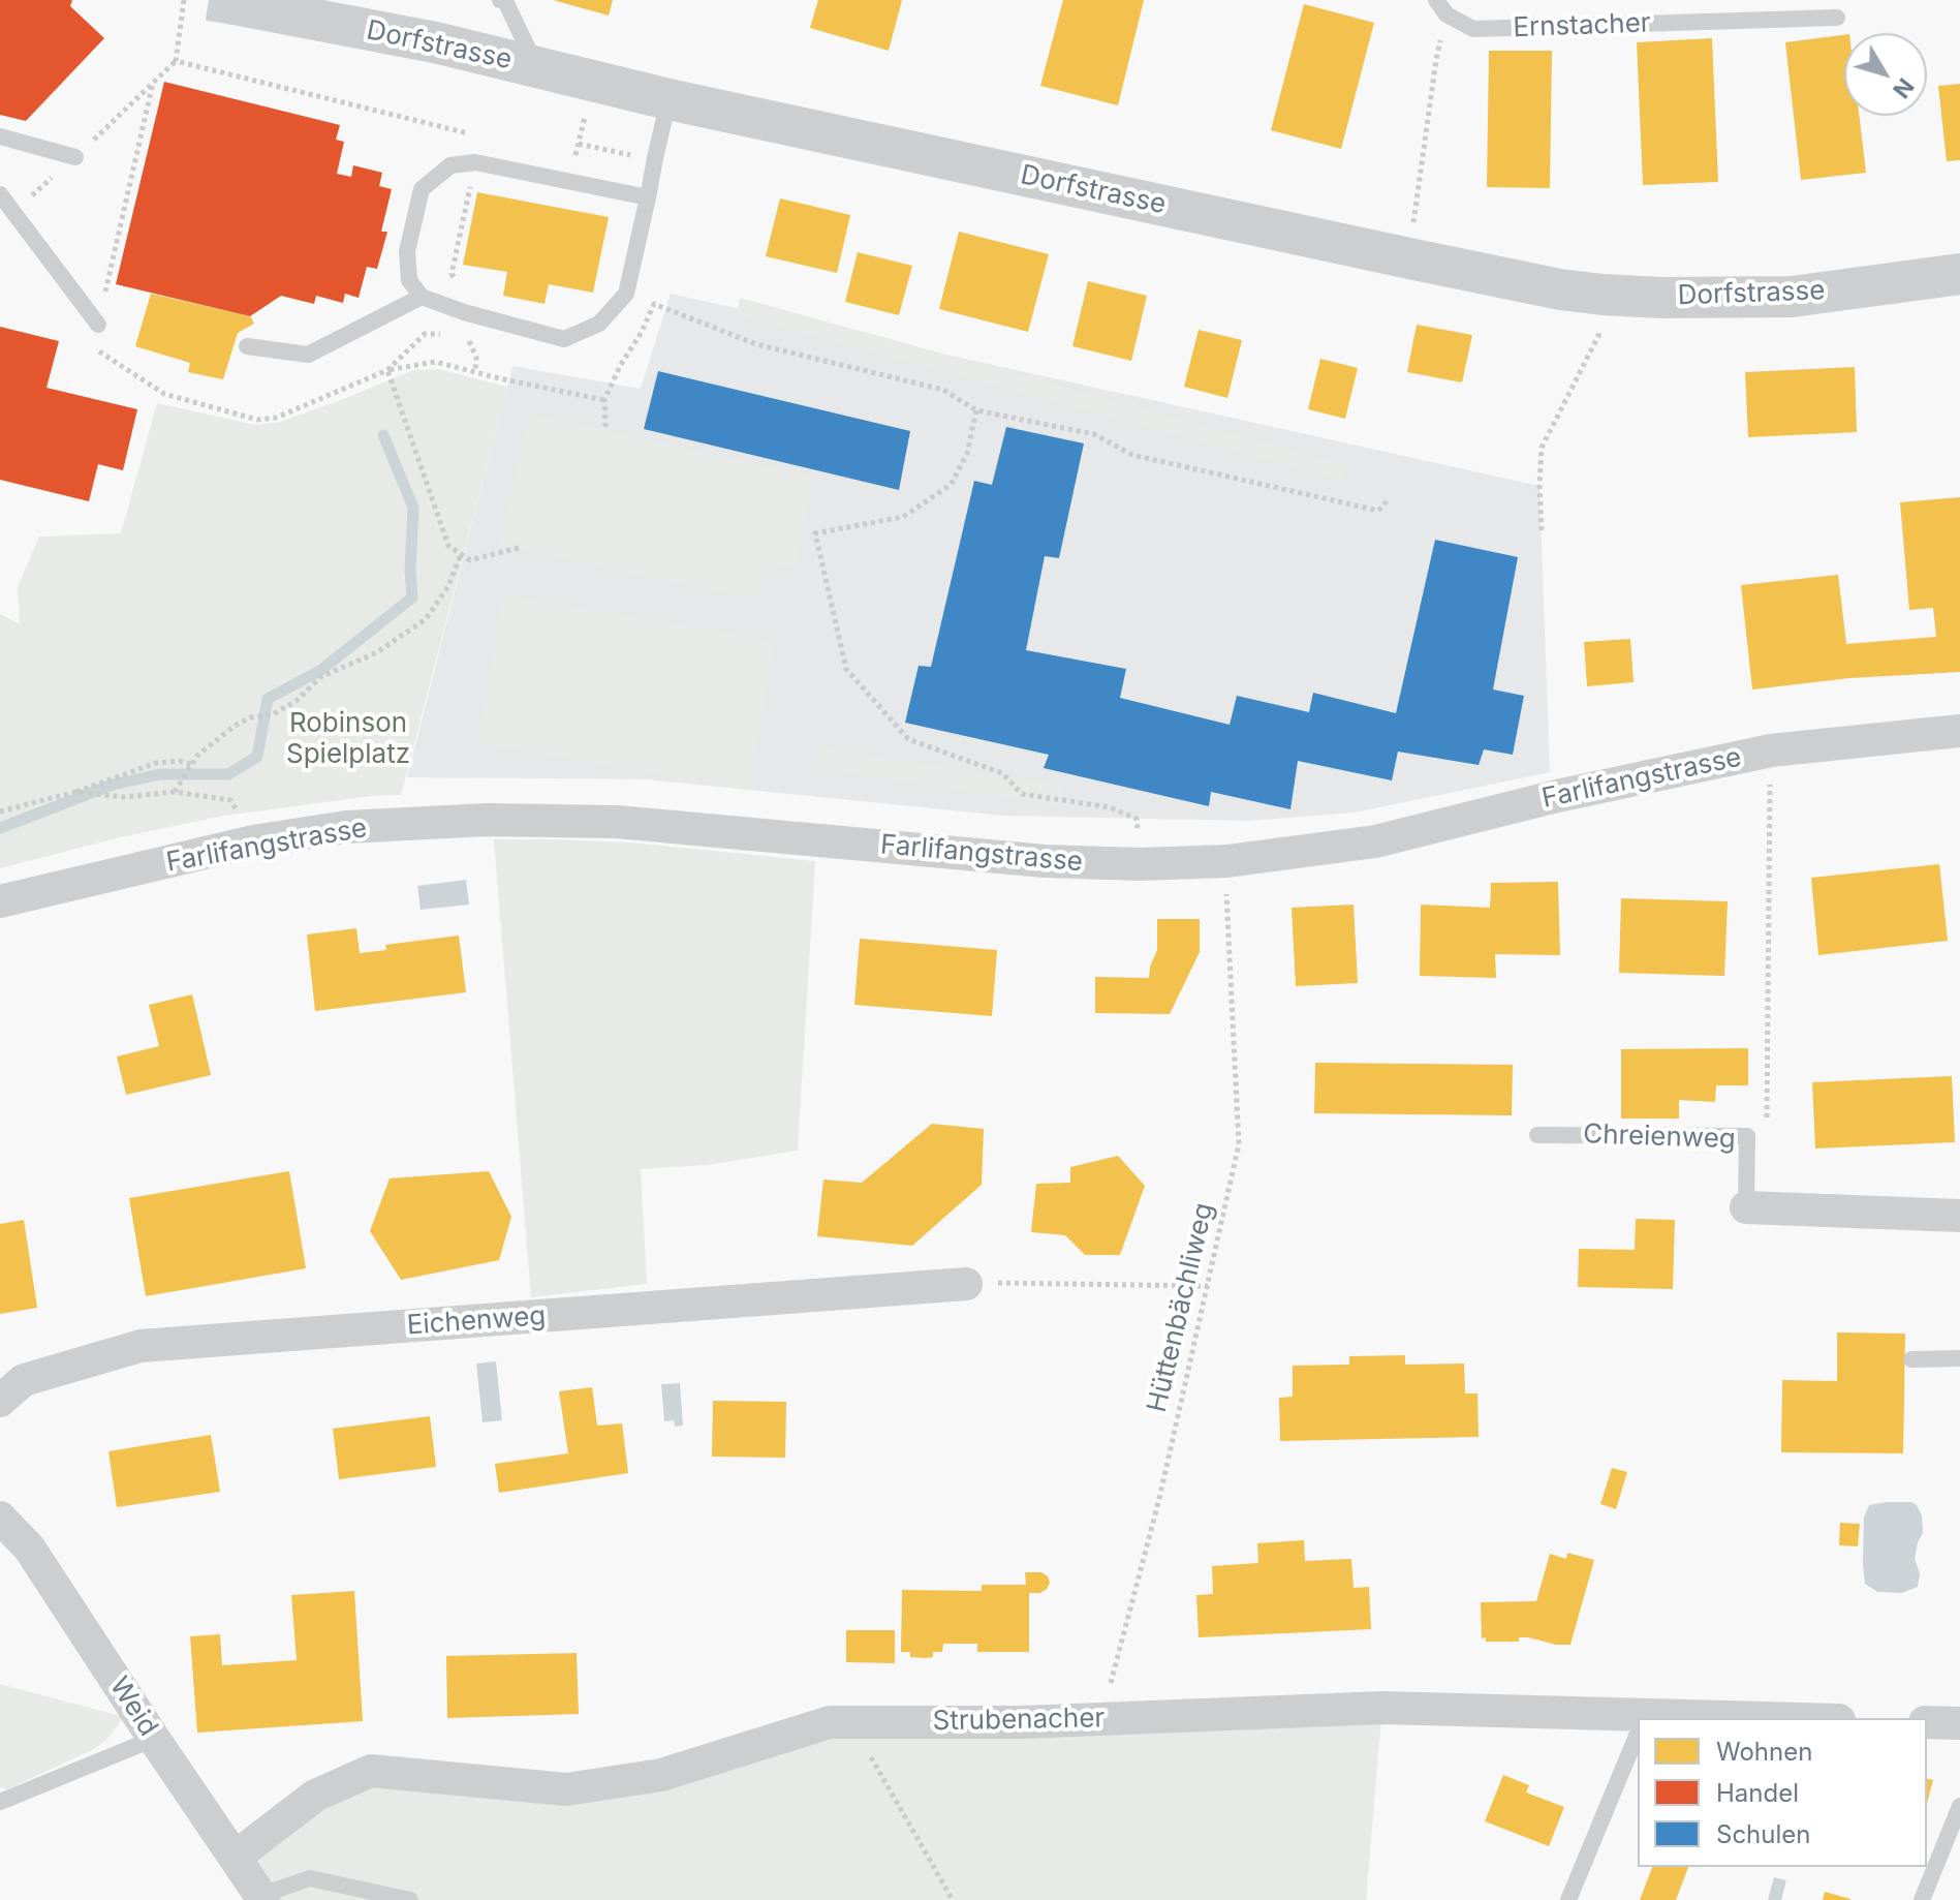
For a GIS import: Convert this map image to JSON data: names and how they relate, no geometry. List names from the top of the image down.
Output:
{
  "streets": {
    "street": [
      "Dorfstrasse",
      "Farlifangstrasse",
      "Chreienweg",
      "Eichenweg",
      "Weid",
      "Strubenacher"
    ],
    "lane": ["Ernstacher"],
    "path": ["Hüttenbächliweg"]
  },
  "crossings": [
    ["Hüttenbächliweg", "Strubenacher"],
    ["Weid", "Strubenacher"]
  ],
  "parks": ["Robinson Spielplatz"],
  "legend": ["Wohnen", "Handel", "Schulen"],
  "north": "bottom right"
}
